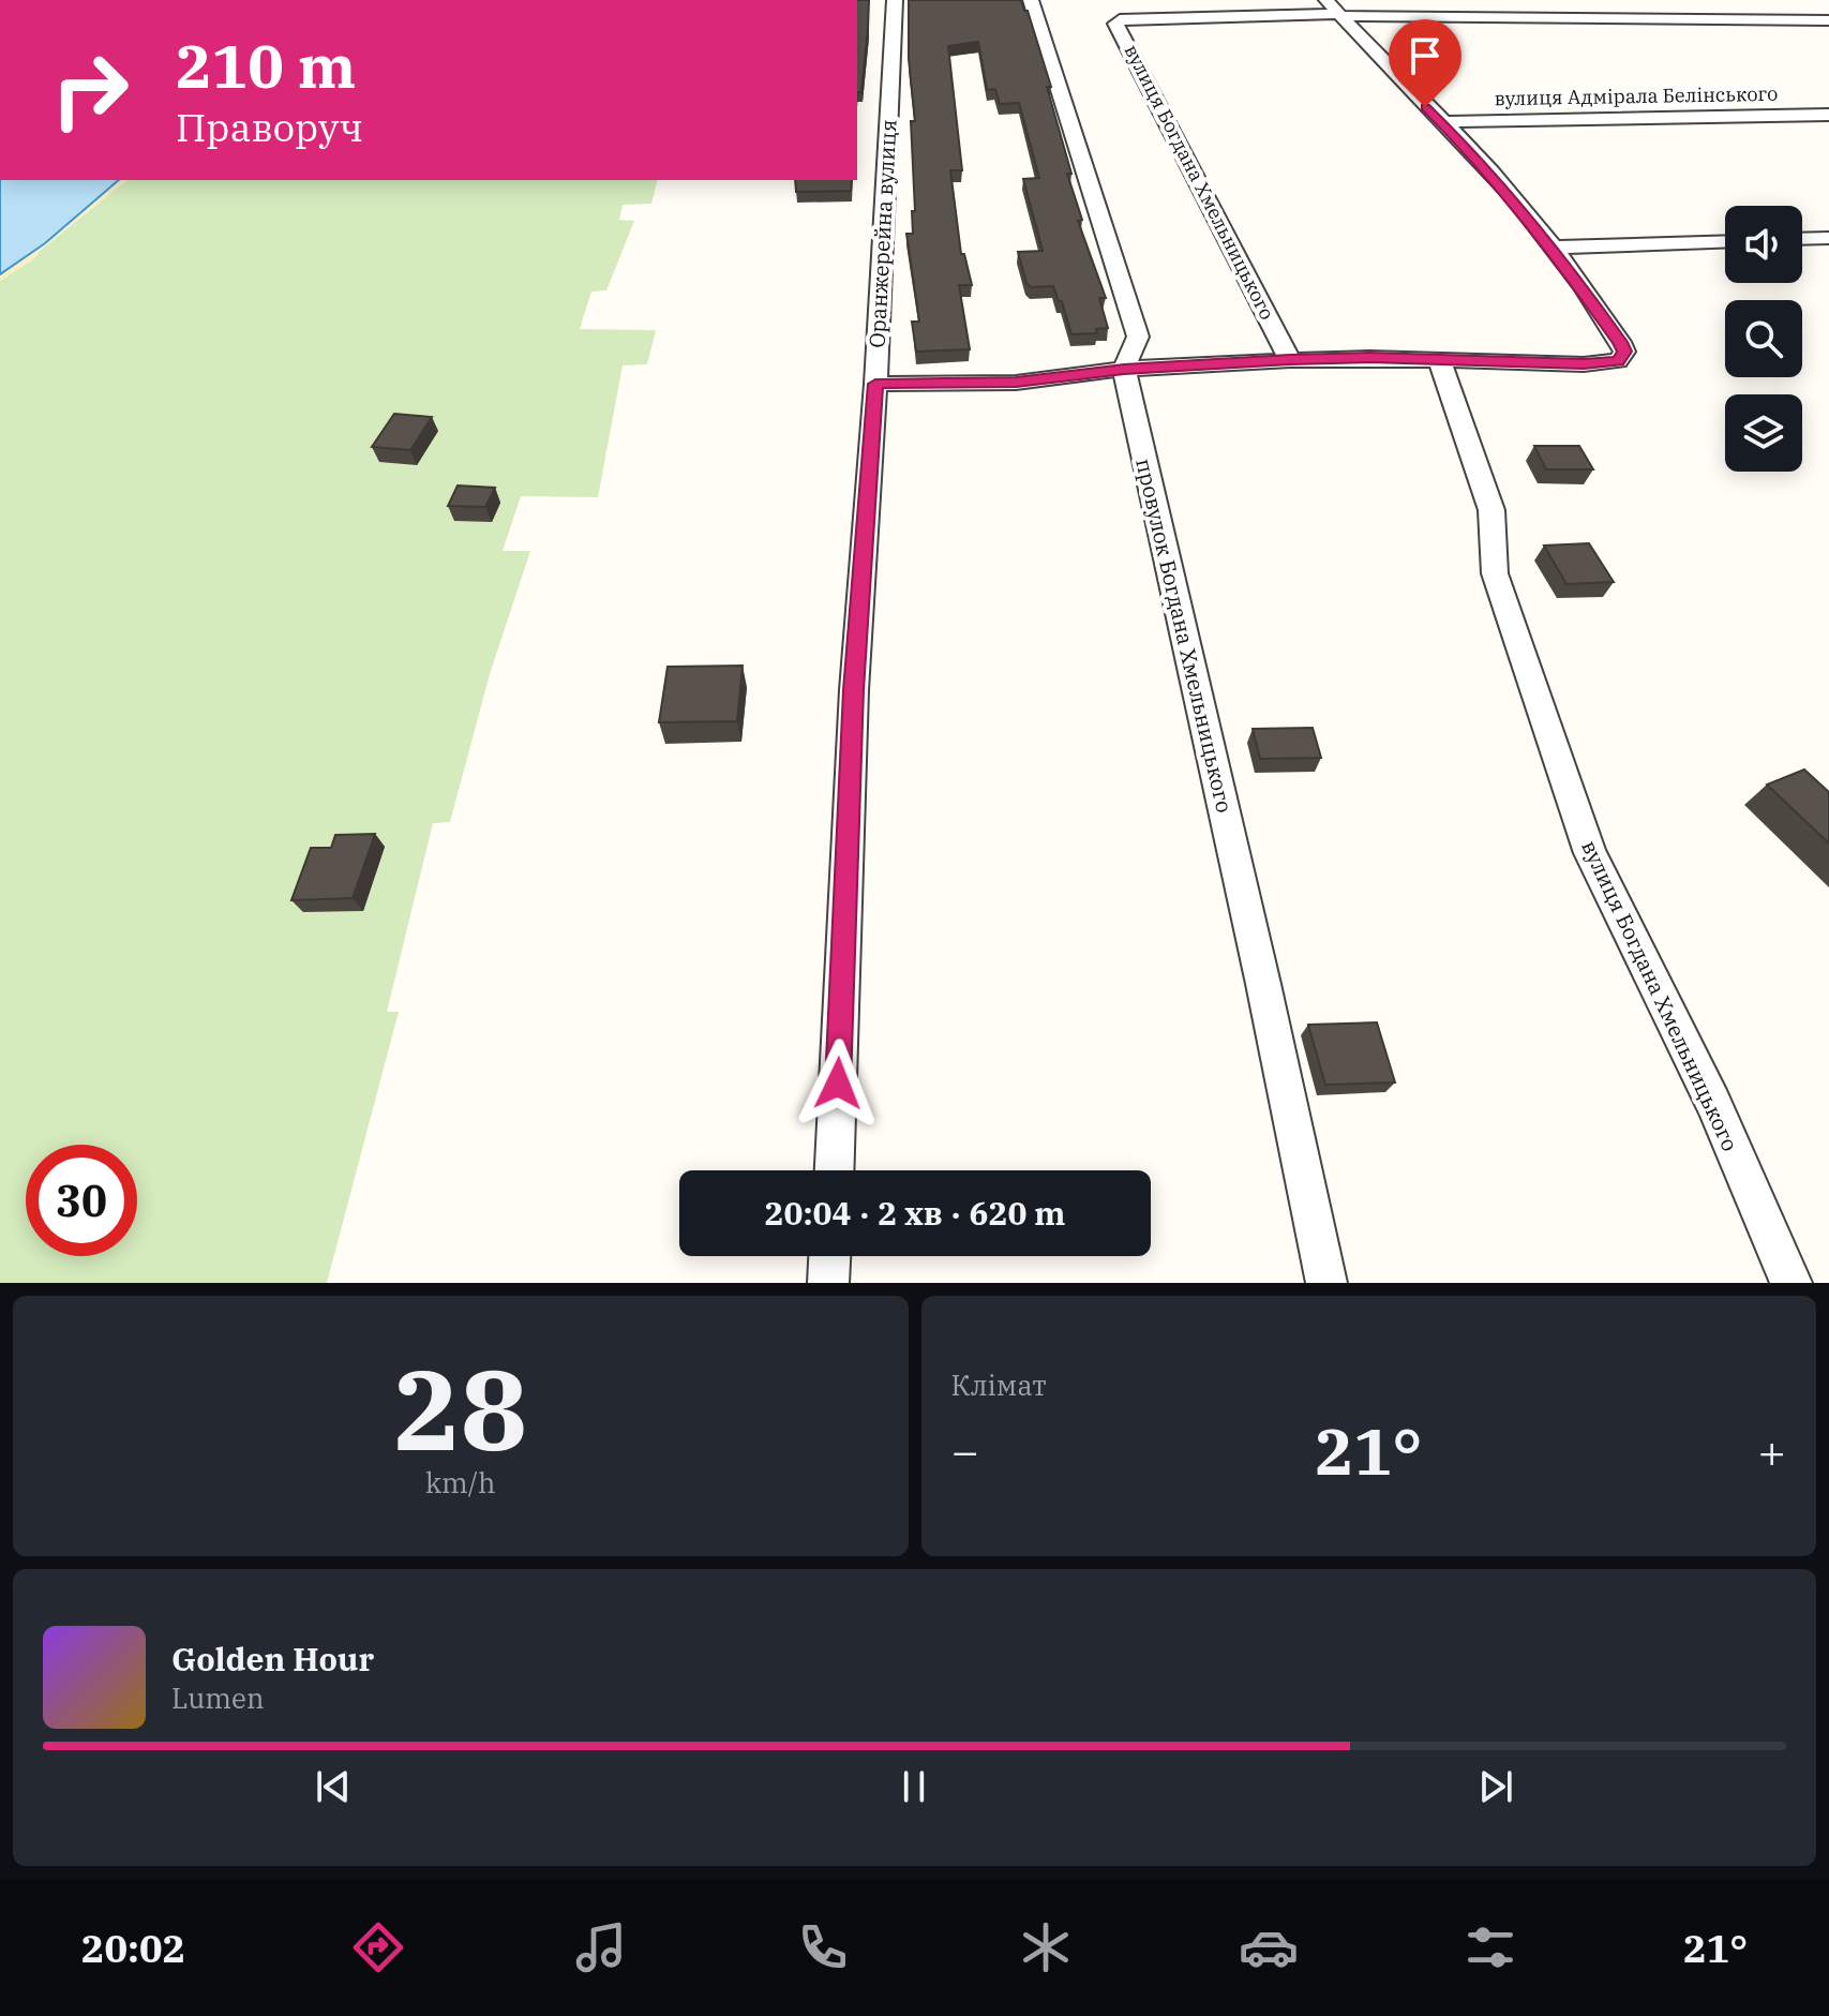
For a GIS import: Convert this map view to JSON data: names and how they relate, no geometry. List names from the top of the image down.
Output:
{
  "streets": {
    "street": [
      "вулиця Адмірала Белінського",
      "вулиця Богдана Хмельницького",
      "Оранжерейна вулиця",
      "провулок Богдана Хмельницького"
    ]
  },
  "page": {
    "turn": ["210 m", "Праворуч"],
    "limit": "30",
    "trip": "20:04 · 2 хв · 620 m",
    "tile": [
      ["28", "km/h"],
      "Клімат"
    ],
    "heat": ["−", "21°", "+"],
    "song": ["Golden Hour", "Lumen"],
    "tabs": ["20:02", "21°"]
  }
}
